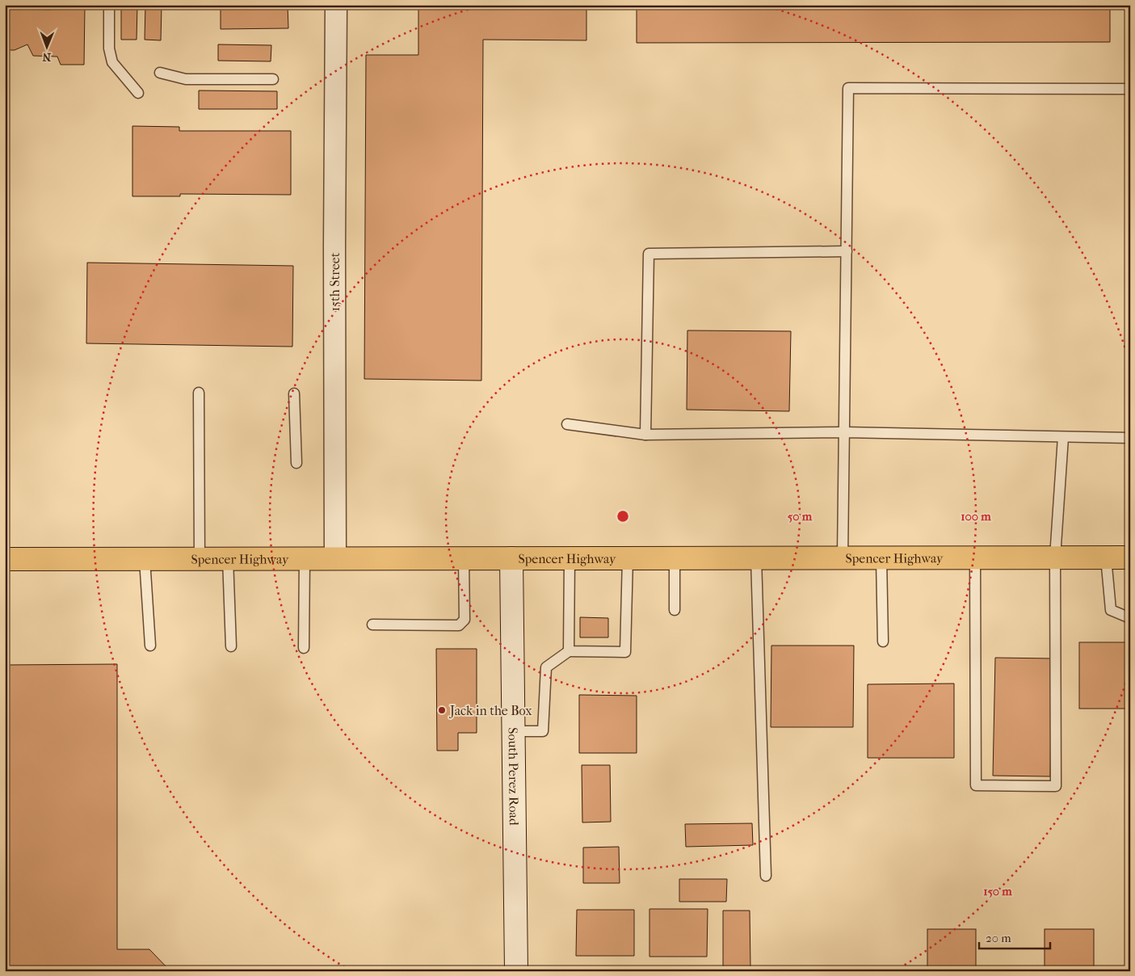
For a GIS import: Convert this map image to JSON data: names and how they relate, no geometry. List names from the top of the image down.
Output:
{
  "streets": {
    "main road": ["Spencer Highway"],
    "street": ["15th Street", "South Perez Road"]
  },
  "crossings": [
    ["15th Street", "Spencer Highway"],
    ["Spencer Highway", "South Perez Road"]
  ],
  "places": ["Jack in the Box"],
  "scale_bar": "20 m",
  "north": "bottom",
  "rings": ["50 m", "100 m", "150 m"]
}
